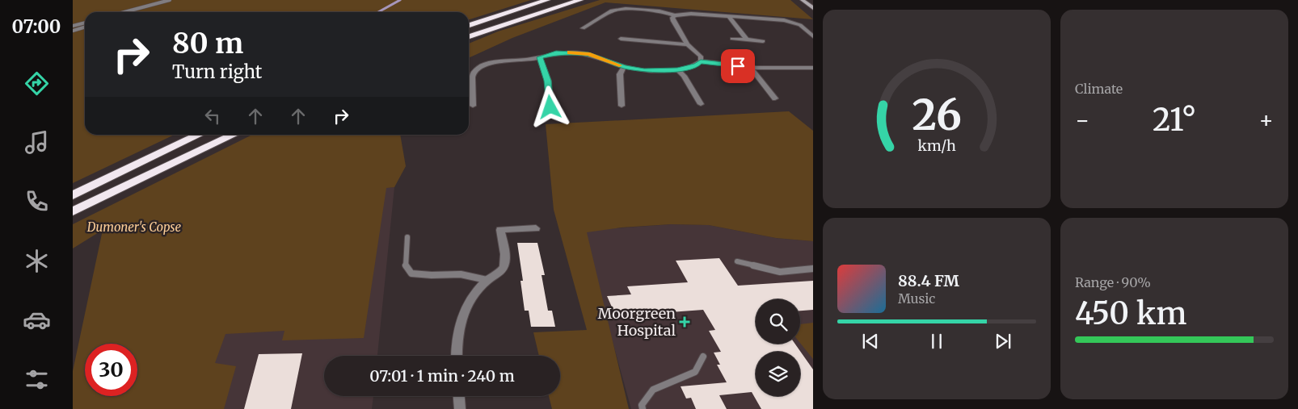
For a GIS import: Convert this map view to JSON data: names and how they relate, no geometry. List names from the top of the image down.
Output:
{
  "parks": ["Dumoner's Copse"],
  "places": {
    "health": ["Moorgreen Hospital"]
  },
  "page": {
    "tabs": "07:00",
    "tile": [
      "Climate",
      ["Range · 90%", "450 km"]
    ],
    "turn": ["80 m", "Turn right"],
    "heat": ["−", "21°", "+"],
    "song": ["88.4 FM", "Music"],
    "limit": "30",
    "trip": "07:01 · 1 min · 240 m",
    "gauge": ["26", "km/h"]
  }
}
